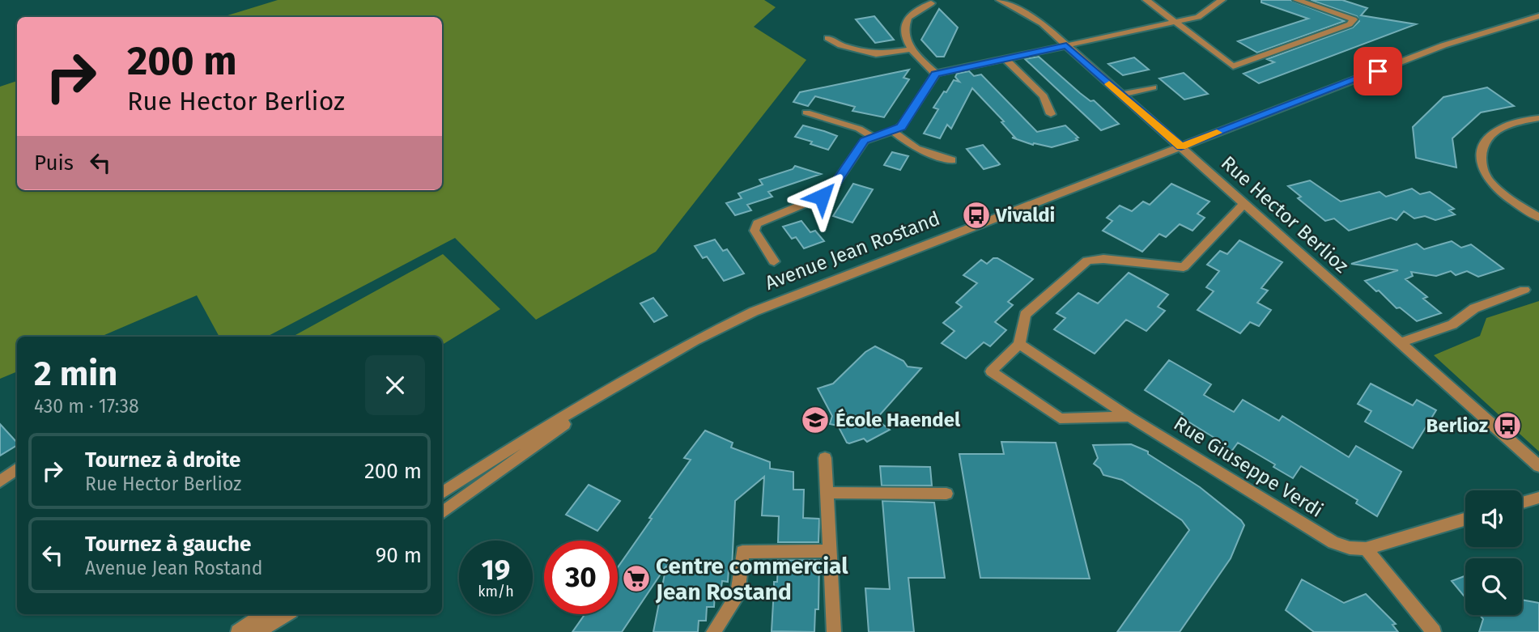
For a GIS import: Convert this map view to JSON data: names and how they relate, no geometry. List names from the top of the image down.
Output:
{
  "streets": {
    "street": ["Rue Hector Berlioz", "Avenue Jean Rostand", "Rue Giuseppe Verdi"]
  },
  "crossings": [
    ["Rue Hector Berlioz", "Avenue Jean Rostand"]
  ],
  "places": {
    "bus stop": ["Vivaldi", "Berlioz"],
    "school or university": ["École Haendel"],
    "supermarket": ["Centre commercial Jean Rostand"]
  },
  "page": {
    "turn": ["200 m", "Rue Hector Berlioz"],
    "then": "Puis",
    "heading": ["2 min", "430 m · 17:38"],
    "list": [
      {
        "name": "Tournez à droite",
        "note": "Rue Hector Berlioz",
        "value": "200 m"
      },
      {
        "name": "Tournez à gauche",
        "note": "Avenue Jean Rostand",
        "value": "90 m"
      }
    ],
    "speed": "19 km/h",
    "limit": "30"
  }
}
